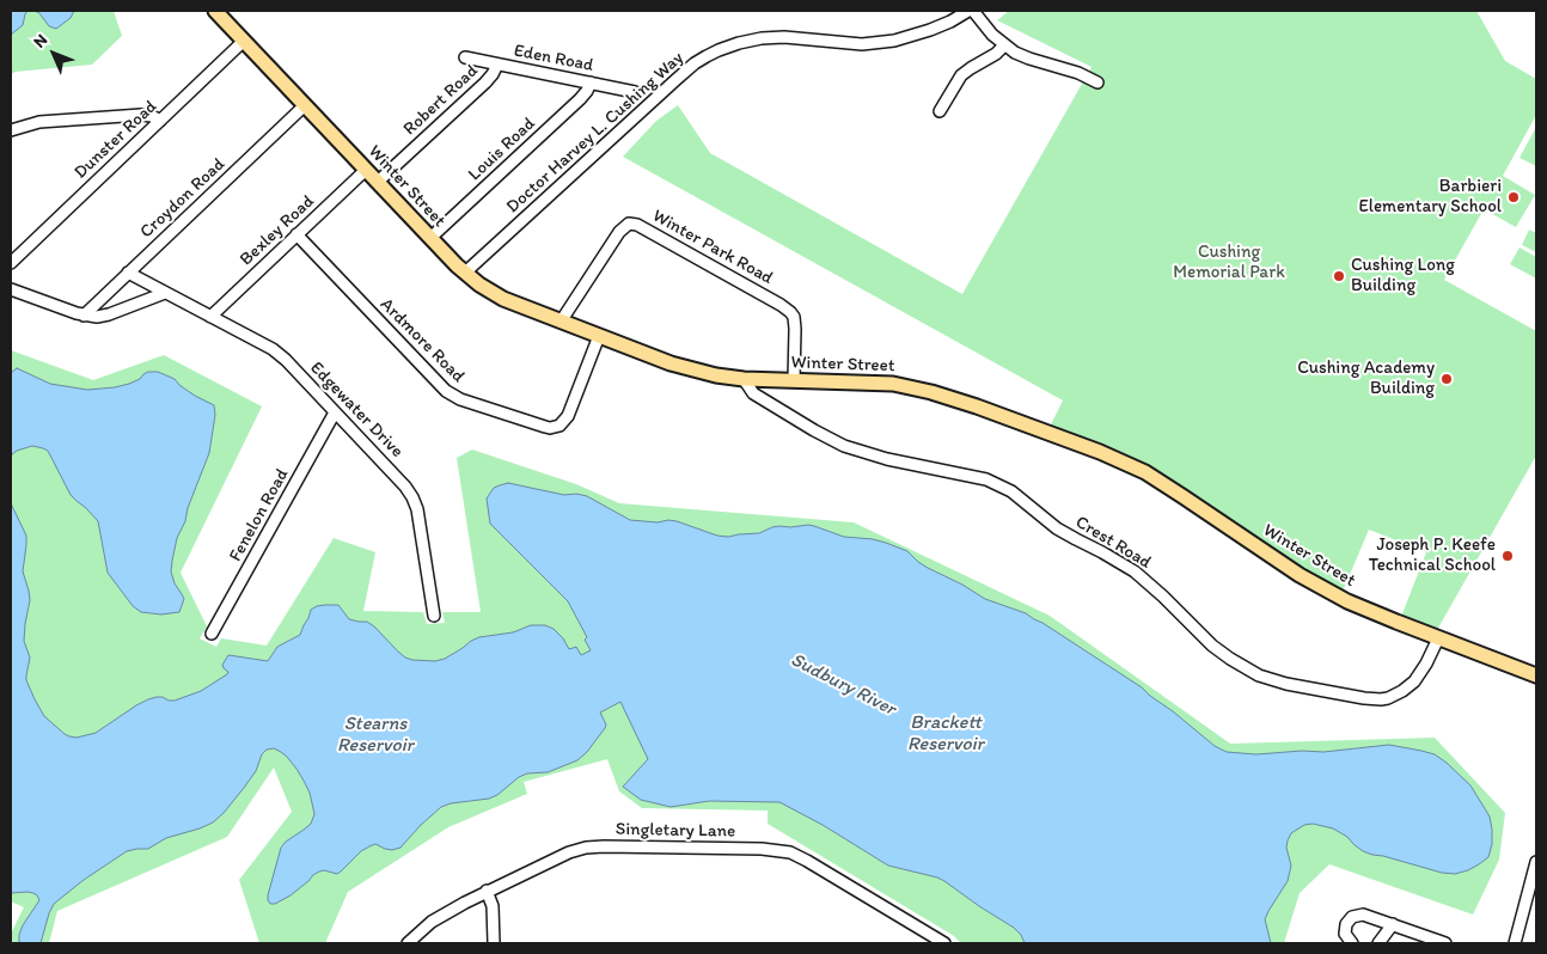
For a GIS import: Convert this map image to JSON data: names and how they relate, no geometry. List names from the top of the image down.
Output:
{
  "streets": {
    "main road": ["Winter Street"],
    "street": [
      "Eden Road",
      "Robert Road",
      "Doctor Harvey L. Cushing Way",
      "Dunster Road",
      "Louis Road",
      "Croydon Road",
      "Bexley Road",
      "Winter Park Road",
      "Ardmore Road",
      "Edgewater Drive",
      "Fenelon Road",
      "Crest Road",
      "Singletary Lane"
    ]
  },
  "crossings": [
    ["Eden Road", "Robert Road"],
    ["Eden Road", "Louis Road"],
    ["Robert Road", "Winter Street"],
    ["Doctor Harvey L. Cushing Way", "Winter Street"],
    ["Dunster Road", "Winter Street"],
    ["Louis Road", "Winter Street"],
    ["Winter Street", "Croydon Road"],
    ["Winter Street", "Bexley Road"],
    ["Winter Street", "Winter Park Road"],
    ["Winter Street", "Ardmore Road"],
    ["Winter Street", "Crest Road"],
    ["Croydon Road", "Edgewater Drive"],
    ["Bexley Road", "Ardmore Road"],
    ["Bexley Road", "Edgewater Drive"],
    ["Edgewater Drive", "Fenelon Road"]
  ],
  "water": ["Sudbury River", "Brackett Reservoir", "Stearns Reservoir"],
  "parks": ["Cushing Memorial Park"],
  "places": [
    "Barbieri Elementary School",
    "Cushing Long Building",
    "Cushing Academy Building",
    "Joseph P. Keefe Technical School"
  ],
  "north": "top left"
}
